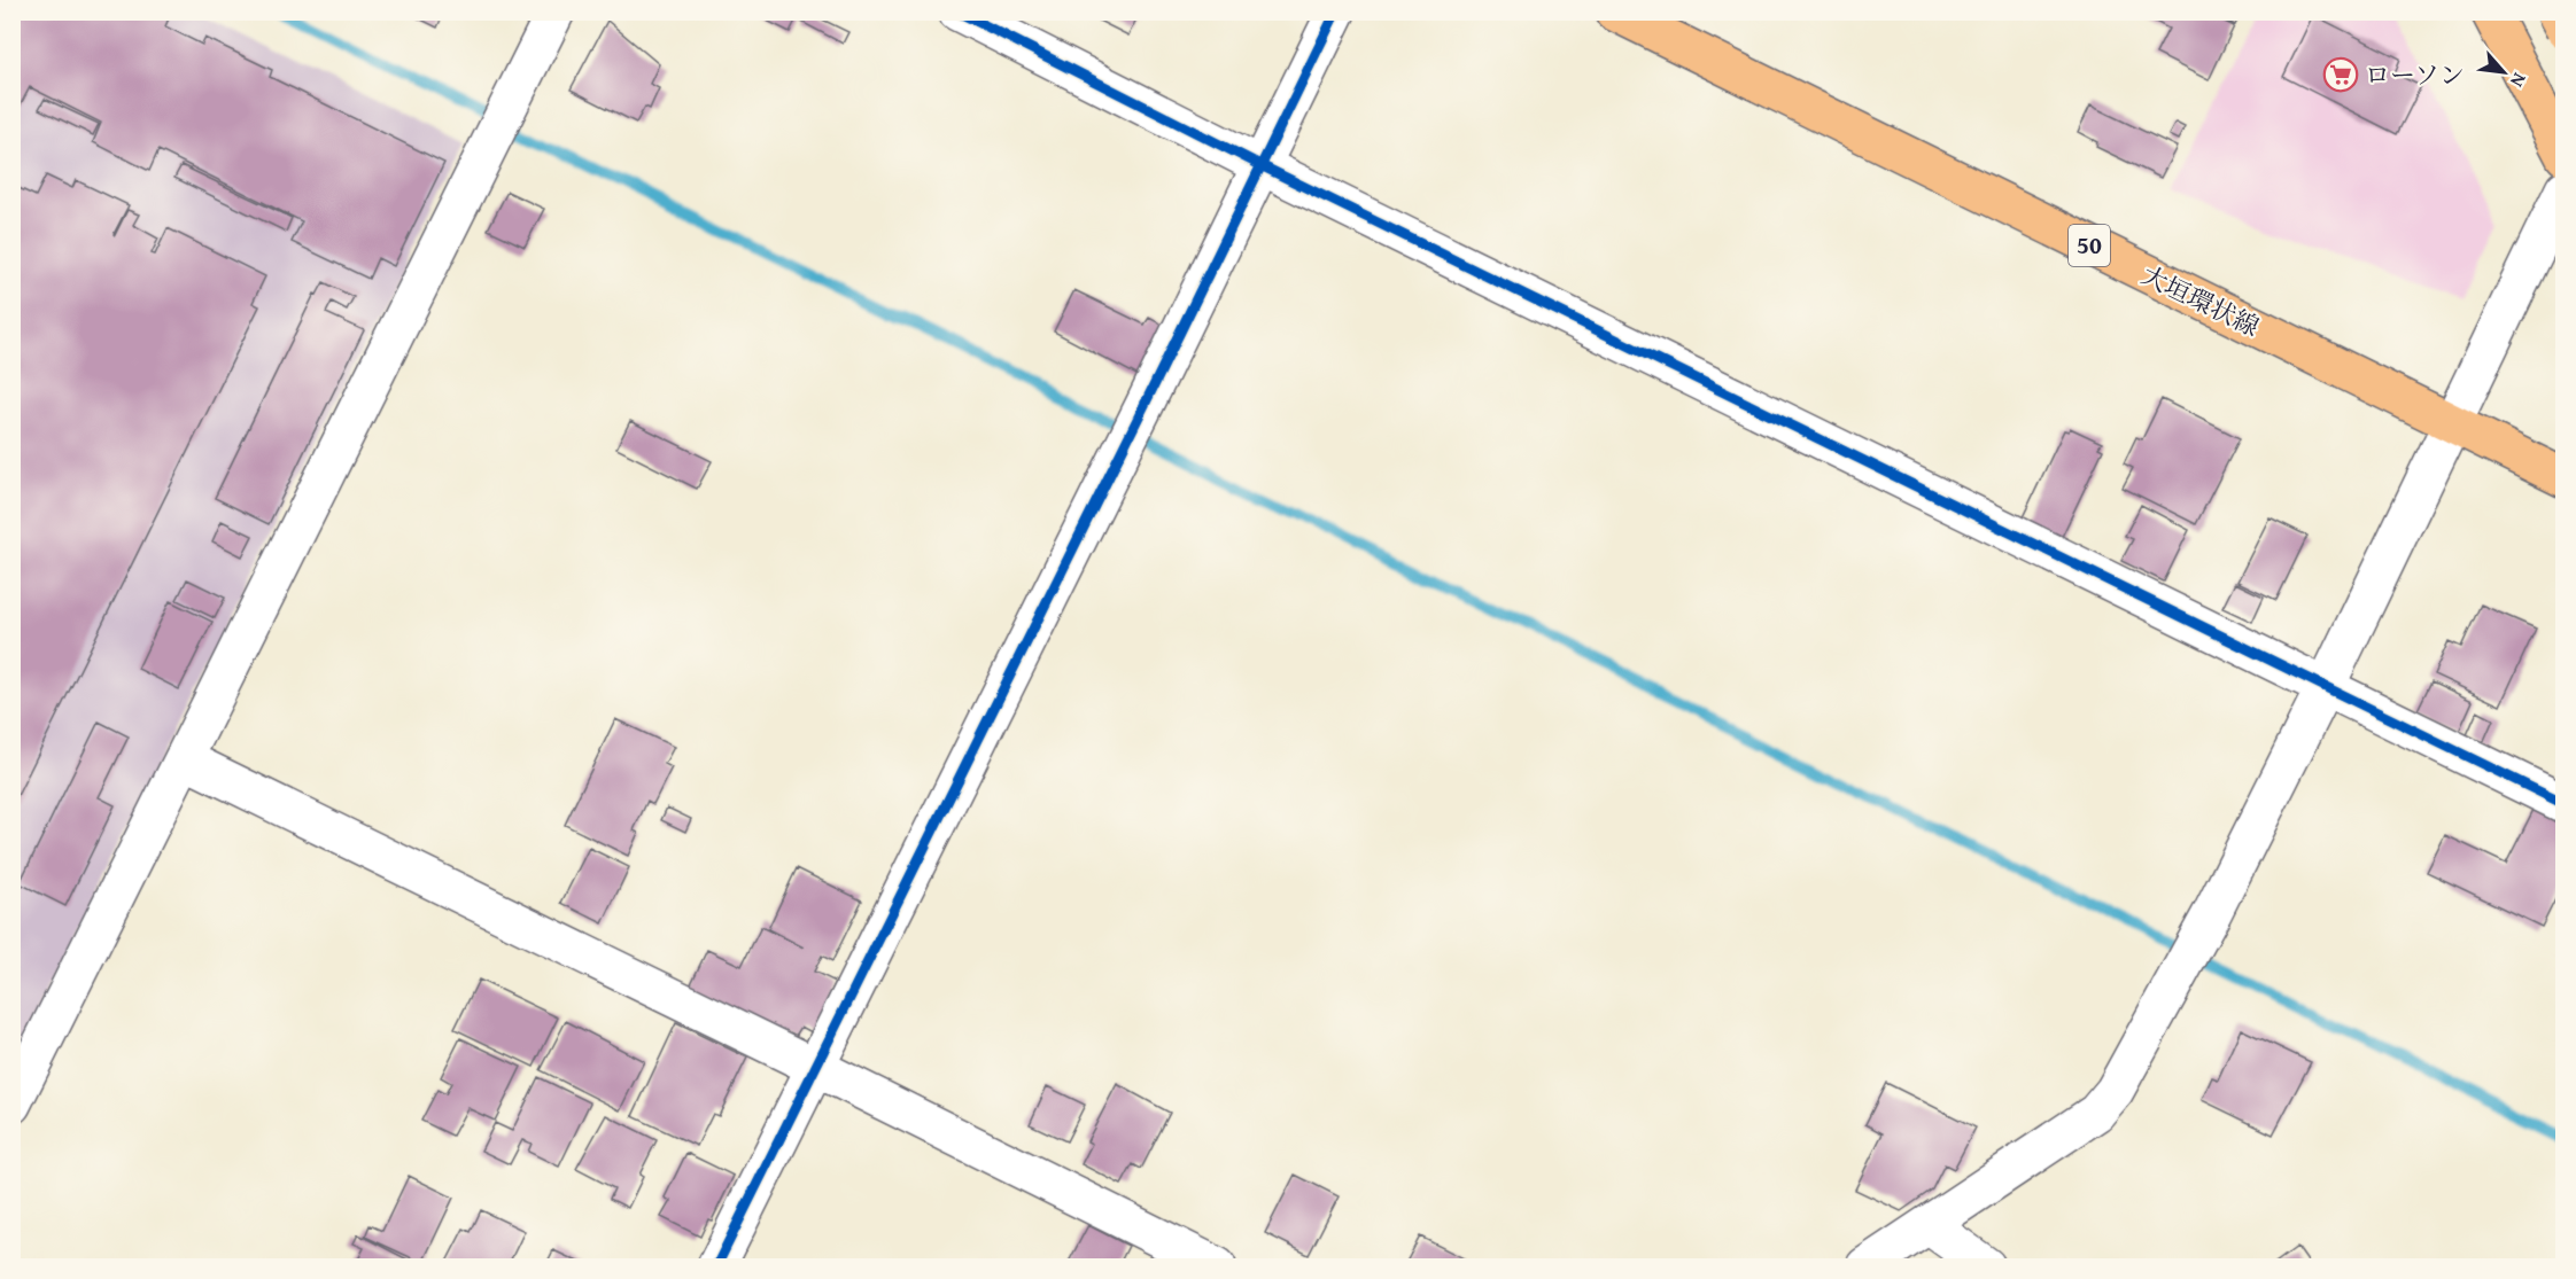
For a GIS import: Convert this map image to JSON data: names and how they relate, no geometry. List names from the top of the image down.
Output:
{
  "streets": {
    "main road": ["50", "大垣環状線"]
  },
  "places": {
    "supermarket": ["ローソン"]
  },
  "north": "bottom right"
}
